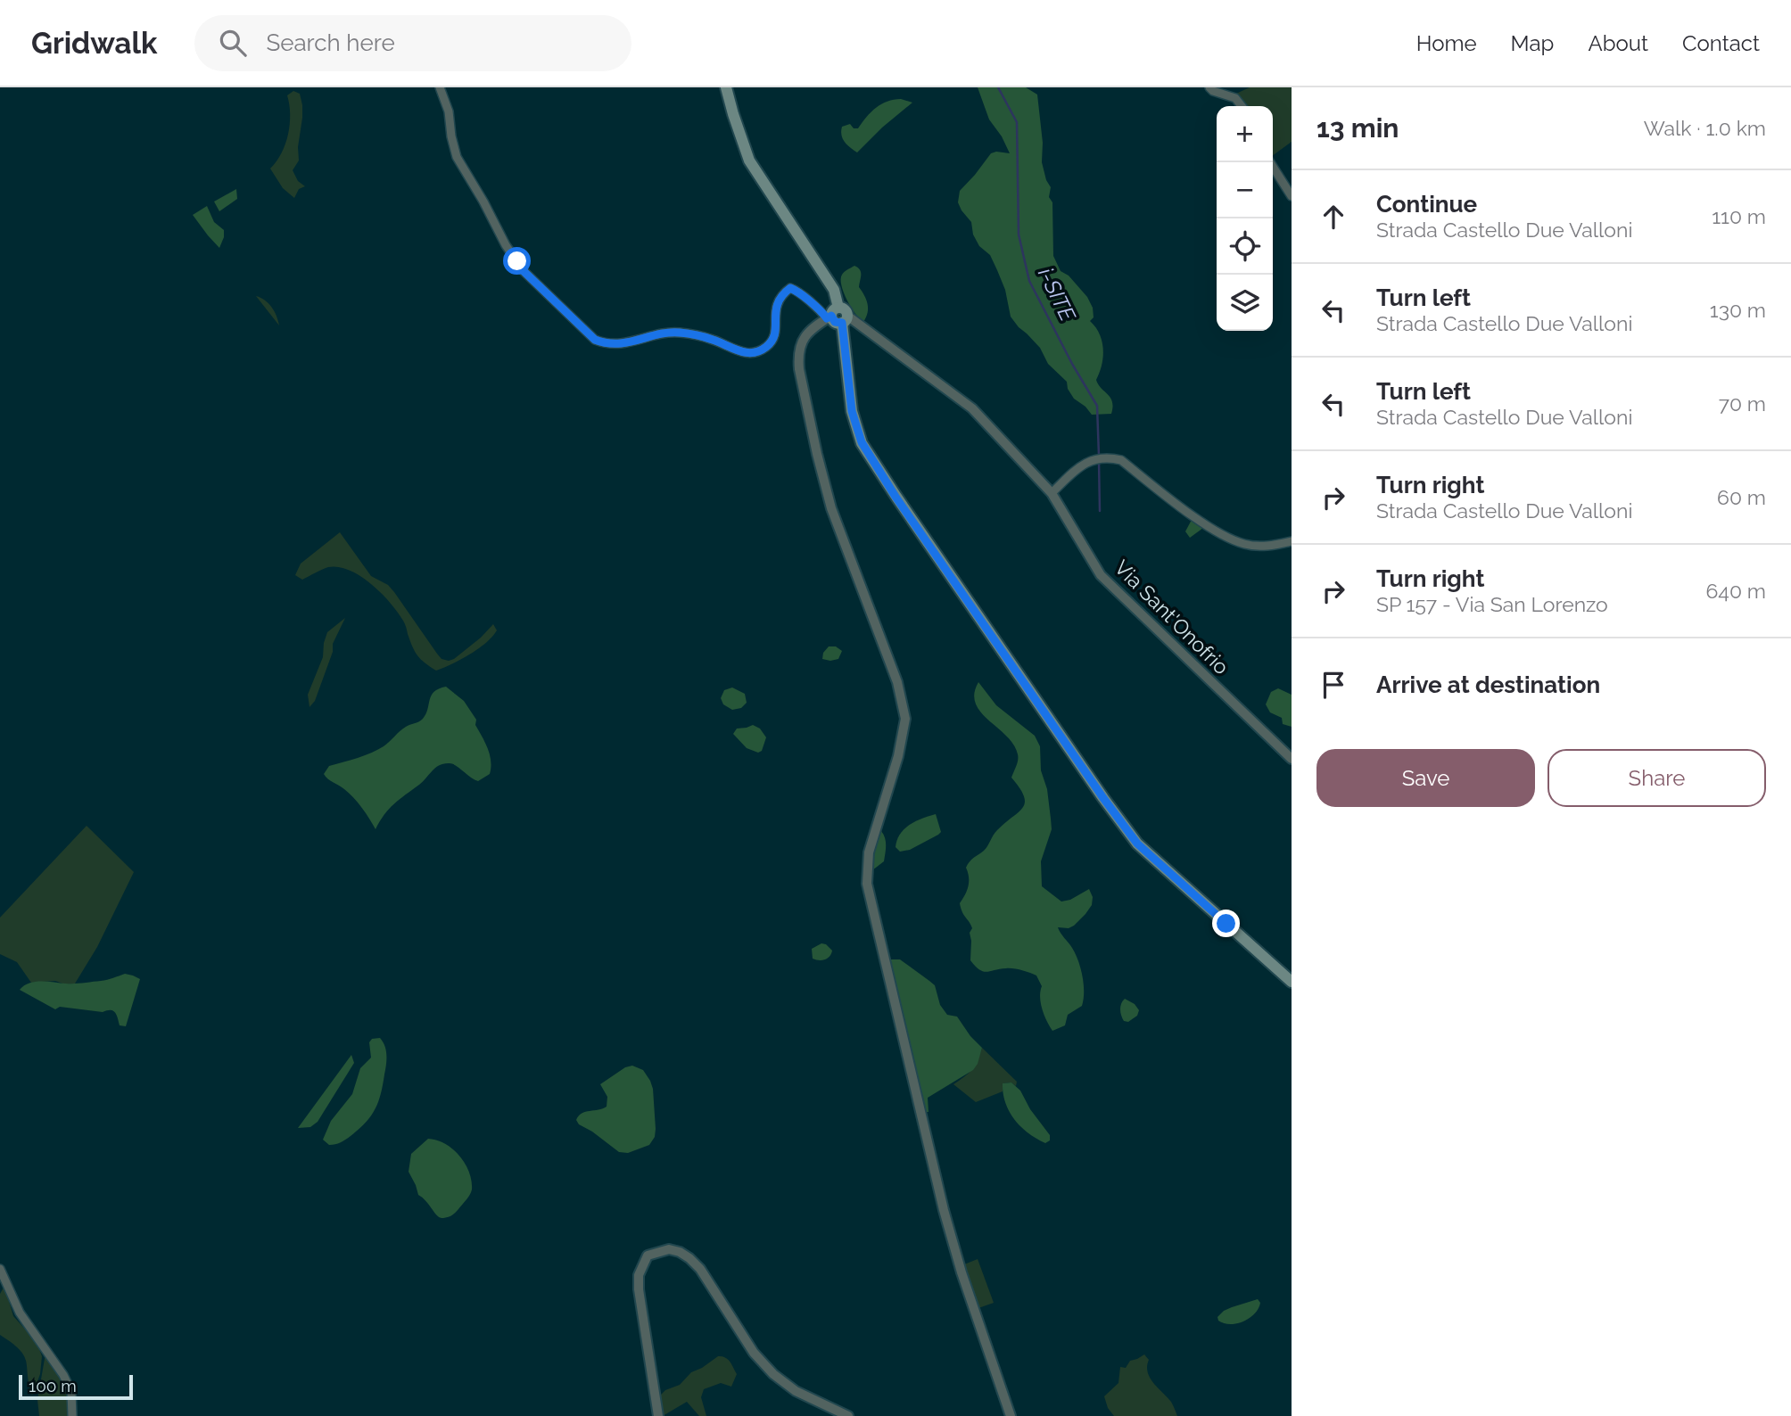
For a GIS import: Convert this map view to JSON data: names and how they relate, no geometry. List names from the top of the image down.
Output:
{
  "streets": {
    "street": ["Via Sant'Onofrio"]
  },
  "water": ["i-SITE"],
  "scale_bar": "100 m",
  "page": {
    "header": "Gridwalk",
    "search": "Search here",
    "nav": [
      "Home",
      "Map",
      "About",
      "Contact"
    ],
    "heading": ["13 min", "Walk · 1.0 km"],
    "map_buttons": ["+", "−"],
    "list": [
      ["Continue", "Strada Castello Due Valloni", "110 m"],
      ["Turn left", "Strada Castello Due Valloni", "130 m"],
      ["Turn left", "Strada Castello Due Valloni", "70 m"],
      ["Turn right", "Strada Castello Due Valloni", "60 m"],
      ["Turn right", "SP 157 - Via San Lorenzo", "640 m"],
      "Arrive at destination"
    ],
    "buttons": ["Save", "Share"],
    "scale": "100 m"
  }
}
